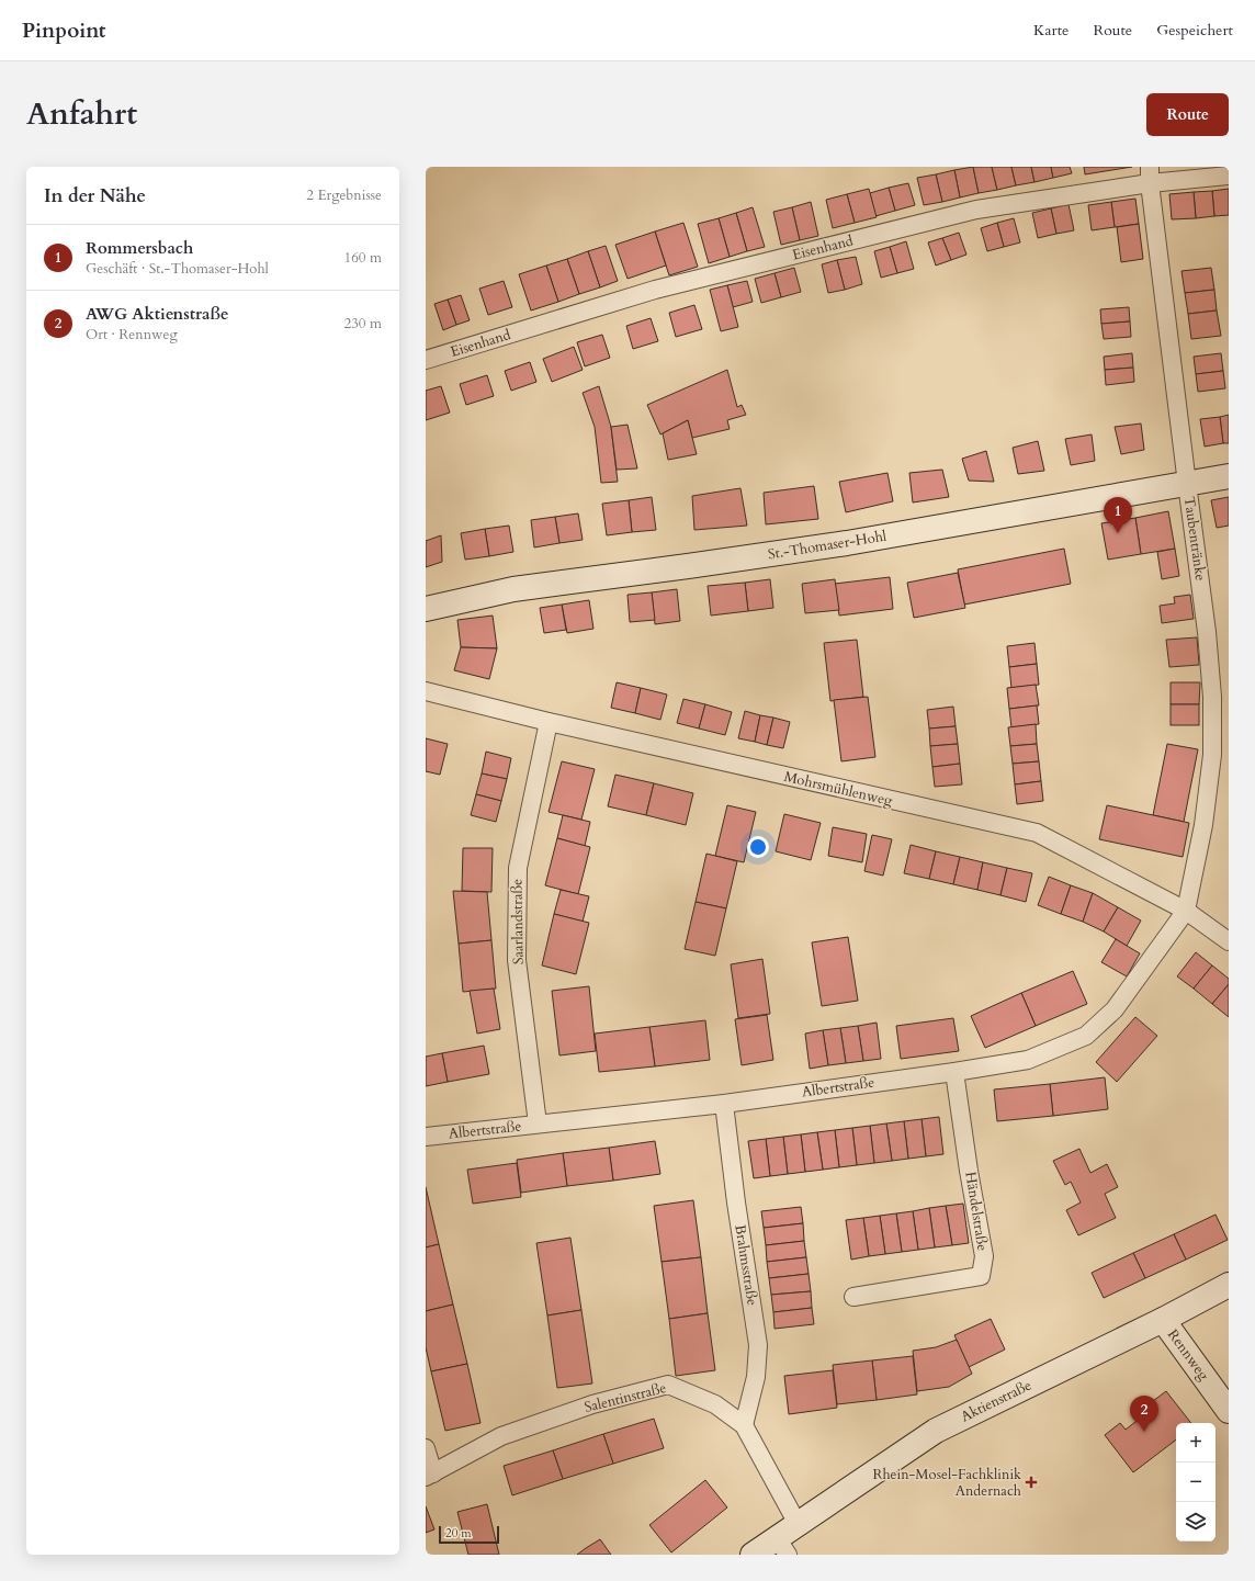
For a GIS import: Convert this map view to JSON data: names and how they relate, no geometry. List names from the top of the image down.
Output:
{
  "streets": {
    "street": [
      "Eisenhand",
      "Taubentränke",
      "St.-Thomaser-Hohl",
      "Mohrsmühlenweg",
      "Saarlandstraße",
      "Albertstraße",
      "Händelstraße",
      "Brahmsstraße",
      "Rennweg",
      "Salentinstraße",
      "Aktienstraße"
    ]
  },
  "crossings": [
    ["Eisenhand", "Taubentränke"],
    ["Taubentränke", "St.-Thomaser-Hohl"],
    ["Taubentränke", "Mohrsmühlenweg"],
    ["Taubentränke", "Albertstraße"],
    ["Mohrsmühlenweg", "Saarlandstraße"],
    ["Mohrsmühlenweg", "Albertstraße"],
    ["Saarlandstraße", "Albertstraße"],
    ["Albertstraße", "Händelstraße"],
    ["Albertstraße", "Brahmsstraße"],
    ["Brahmsstraße", "Salentinstraße"],
    ["Rennweg", "Aktienstraße"],
    ["Salentinstraße", "Aktienstraße"]
  ],
  "places": {
    "health": ["Rhein-Mosel-Fachklinik Andernach"]
  },
  "scale_bar": "20 m",
  "page": {
    "header": "Pinpoint",
    "nav": ["Karte", "Route", "Gespeichert"],
    "title": "Anfahrt",
    "buttons": "Route",
    "heading": ["In der Nähe", "2 Ergebnisse"],
    "list": [
      {
        "mark": "1",
        "name": "Rommersbach",
        "note": "Geschäft · St.-Thomaser-Hohl",
        "value": "160 m"
      },
      {
        "mark": "2",
        "name": "AWG Aktienstraße",
        "note": "Ort · Rennweg",
        "value": "230 m"
      }
    ],
    "pins": ["1", "2"],
    "map_buttons": ["+", "−"],
    "scale": "20 m"
  }
}
